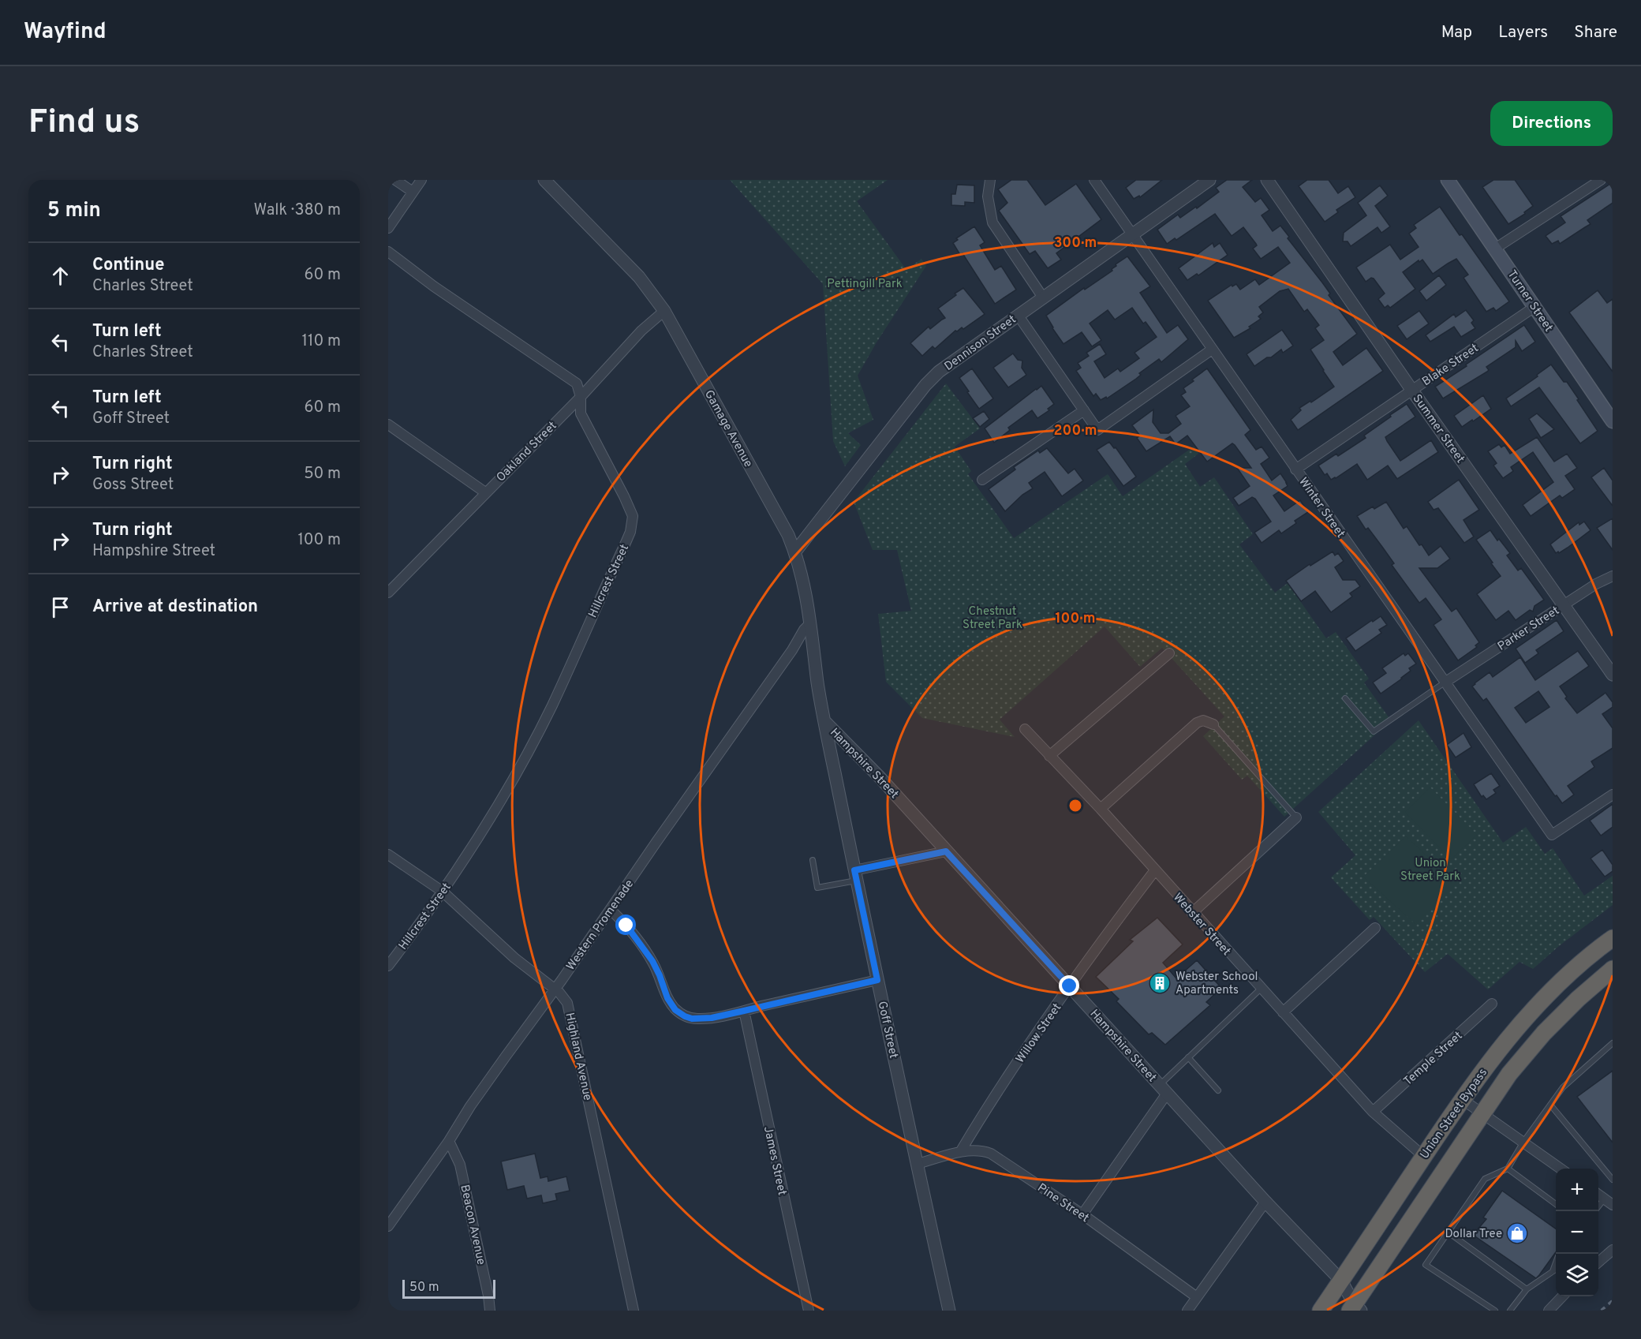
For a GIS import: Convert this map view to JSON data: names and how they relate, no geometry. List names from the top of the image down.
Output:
{
  "streets": {
    "highway": ["Union Street Bypass"],
    "main road": ["Turner Street"],
    "street": [
      "Dennison Street",
      "Blake Street",
      "Gamage Avenue",
      "Summer Street",
      "Oakland Street",
      "Winter Street",
      "Hillcrest Street",
      "Parker Street",
      "Hampshire Street",
      "Webster Street",
      "Western Promenade",
      "Goff Street",
      "Willow Street",
      "Highland Avenue",
      "Temple Street",
      "James Street",
      "Pine Street",
      "Beacon Avenue"
    ]
  },
  "crossings": [
    ["Turner Street", "Blake Street"],
    ["Dennison Street", "Gamage Avenue"],
    ["Dennison Street", "Winter Street"],
    ["Blake Street", "Summer Street"],
    ["Blake Street", "Winter Street"],
    ["Gamage Avenue", "Oakland Street"],
    ["Gamage Avenue", "Hampshire Street"],
    ["Gamage Avenue", "Western Promenade"],
    ["Gamage Avenue", "Goff Street"],
    ["Summer Street", "Parker Street"],
    ["Oakland Street", "Hillcrest Street"],
    ["Winter Street", "Parker Street"],
    ["Hillcrest Street", "Highland Avenue"],
    ["Hampshire Street", "Goff Street"],
    ["Hampshire Street", "Willow Street"],
    ["Hampshire Street", "Union Street Bypass"],
    ["Webster Street", "Willow Street"],
    ["Webster Street", "Temple Street"],
    ["Webster Street", "Union Street Bypass"],
    ["Western Promenade", "Highland Avenue"],
    ["Western Promenade", "Beacon Avenue"],
    ["Goff Street", "Pine Street"],
    ["Willow Street", "Pine Street"]
  ],
  "parks": ["Pettingill Park", "Chestnut Street Park", "Union Street Park"],
  "places": {
    "building": ["Webster School Apartments"],
    "shop": ["Dollar Tree"]
  },
  "scale_bar": "50 m",
  "page": {
    "header": "Wayfind",
    "nav": ["Map", "Layers", "Share"],
    "buttons": "Directions",
    "title": "Find us",
    "heading": ["5 min", "Walk · 380 m"],
    "list": [
      ["Continue", "Charles Street", "60 m"],
      ["Turn left", "Charles Street", "110 m"],
      ["Turn left", "Goff Street", "60 m"],
      ["Turn right", "Goss Street", "50 m"],
      ["Turn right", "Hampshire Street", "100 m"],
      "Arrive at destination"
    ],
    "map_buttons": ["+", "−"],
    "scale": "50 m"
  },
  "rings": ["300 m", "200 m", "100 m"]
}
